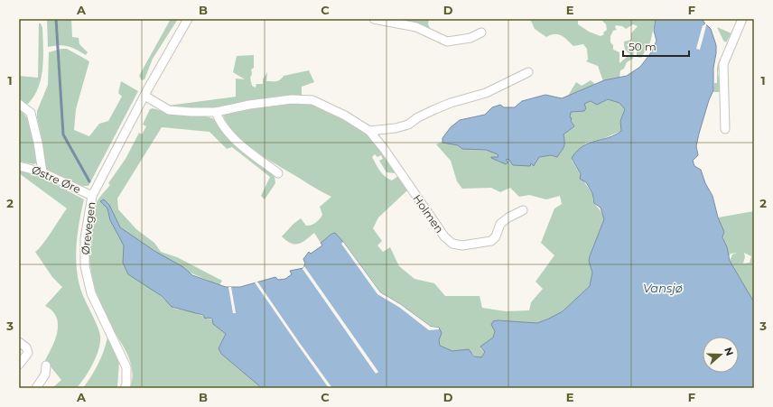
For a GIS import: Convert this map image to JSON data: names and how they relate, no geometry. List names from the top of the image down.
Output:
{
  "streets": {
    "street": ["Østre Øre", "Holmen", "Ørevegen"]
  },
  "crossings": [
    ["Østre Øre", "Ørevegen"],
    ["Holmen", "Ørevegen"]
  ],
  "water": ["Vansjø"],
  "scale_bar": "50 m",
  "north": "right",
  "grid": {
    "columns": [
      "A",
      "B",
      "C",
      "D",
      "E",
      "F"
    ],
    "rows": ["1", "2", "3"]
  }
}
